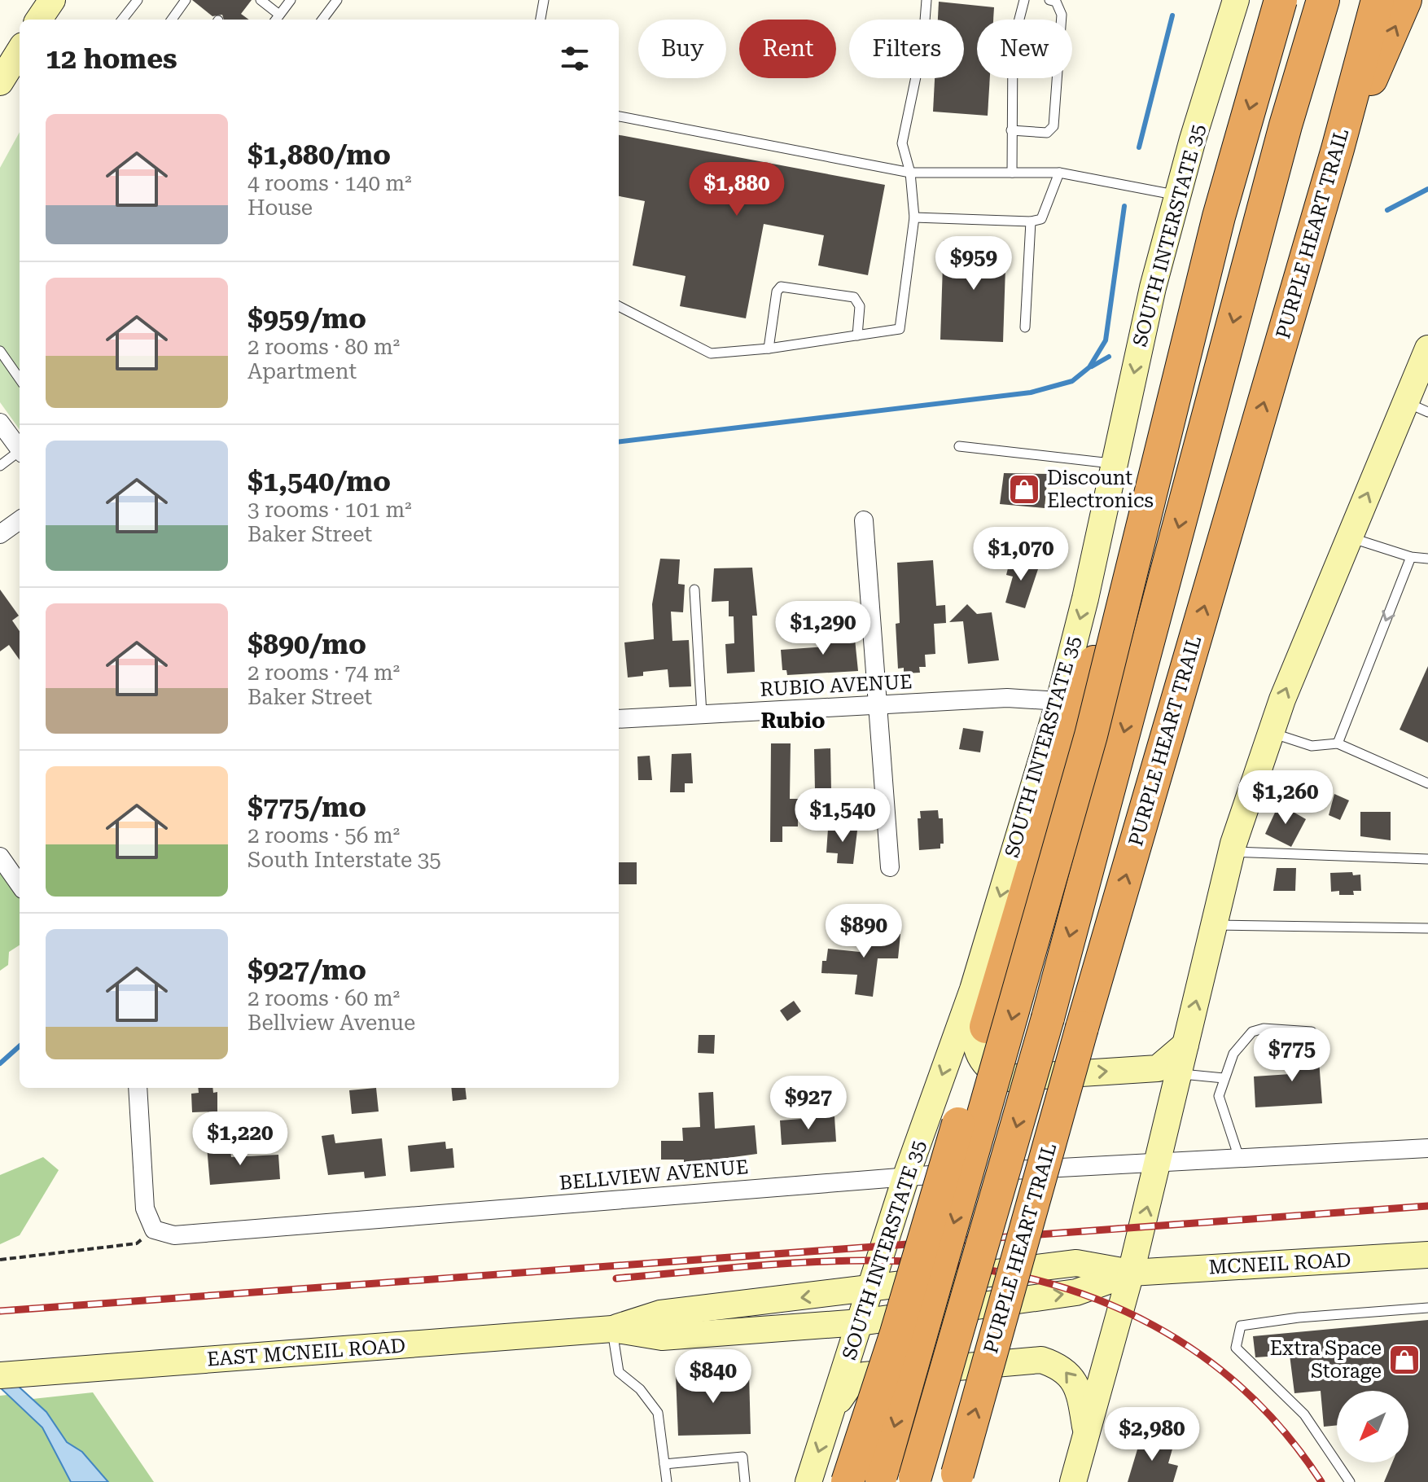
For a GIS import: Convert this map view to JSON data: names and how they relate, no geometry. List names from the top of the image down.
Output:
{
  "streets": {
    "highway": ["PURPLE HEART TRAIL"],
    "main road": ["SOUTH INTERSTATE 35", "MCNEIL ROAD", "EAST MCNEIL ROAD"],
    "street": ["RUBIO AVENUE", "BELLVIEW AVENUE"]
  },
  "crossings": [
    ["SOUTH INTERSTATE 35", "RUBIO AVENUE"],
    ["SOUTH INTERSTATE 35", "BELLVIEW AVENUE"],
    ["SOUTH INTERSTATE 35", "MCNEIL ROAD"],
    ["SOUTH INTERSTATE 35", "EAST MCNEIL ROAD"],
    ["MCNEIL ROAD", "EAST MCNEIL ROAD"]
  ],
  "districts": ["Rubio"],
  "places": {
    "shop": ["Discount Electronics", "Extra Space Storage"]
  },
  "north": "bottom left",
  "page": {
    "chip": [
      "Buy",
      "Rent",
      "Filters",
      "New"
    ],
    "heading": "12 homes",
    "list": [
      {
        "name": "$1,880/mo",
        "note": "4 rooms · 140 m² · House"
      },
      {
        "name": "$959/mo",
        "note": "2 rooms · 80 m² · Apartment"
      },
      {
        "name": "$1,540/mo",
        "note": "3 rooms · 101 m² · Baker Street"
      },
      {
        "name": "$890/mo",
        "note": "2 rooms · 74 m² · Baker Street"
      },
      {
        "name": "$775/mo",
        "note": "2 rooms · 56 m² · South Interstate 35"
      },
      {
        "name": "$927/mo",
        "note": "2 rooms · 60 m² · Bellview Avenue"
      }
    ],
    "price": [
      "$1,880",
      "$959",
      "$1,070",
      "$1,290",
      "$1,260",
      "$1,540",
      "$890",
      "$775",
      "$927",
      "$1,220",
      "$840",
      "$2,980"
    ]
  }
}
